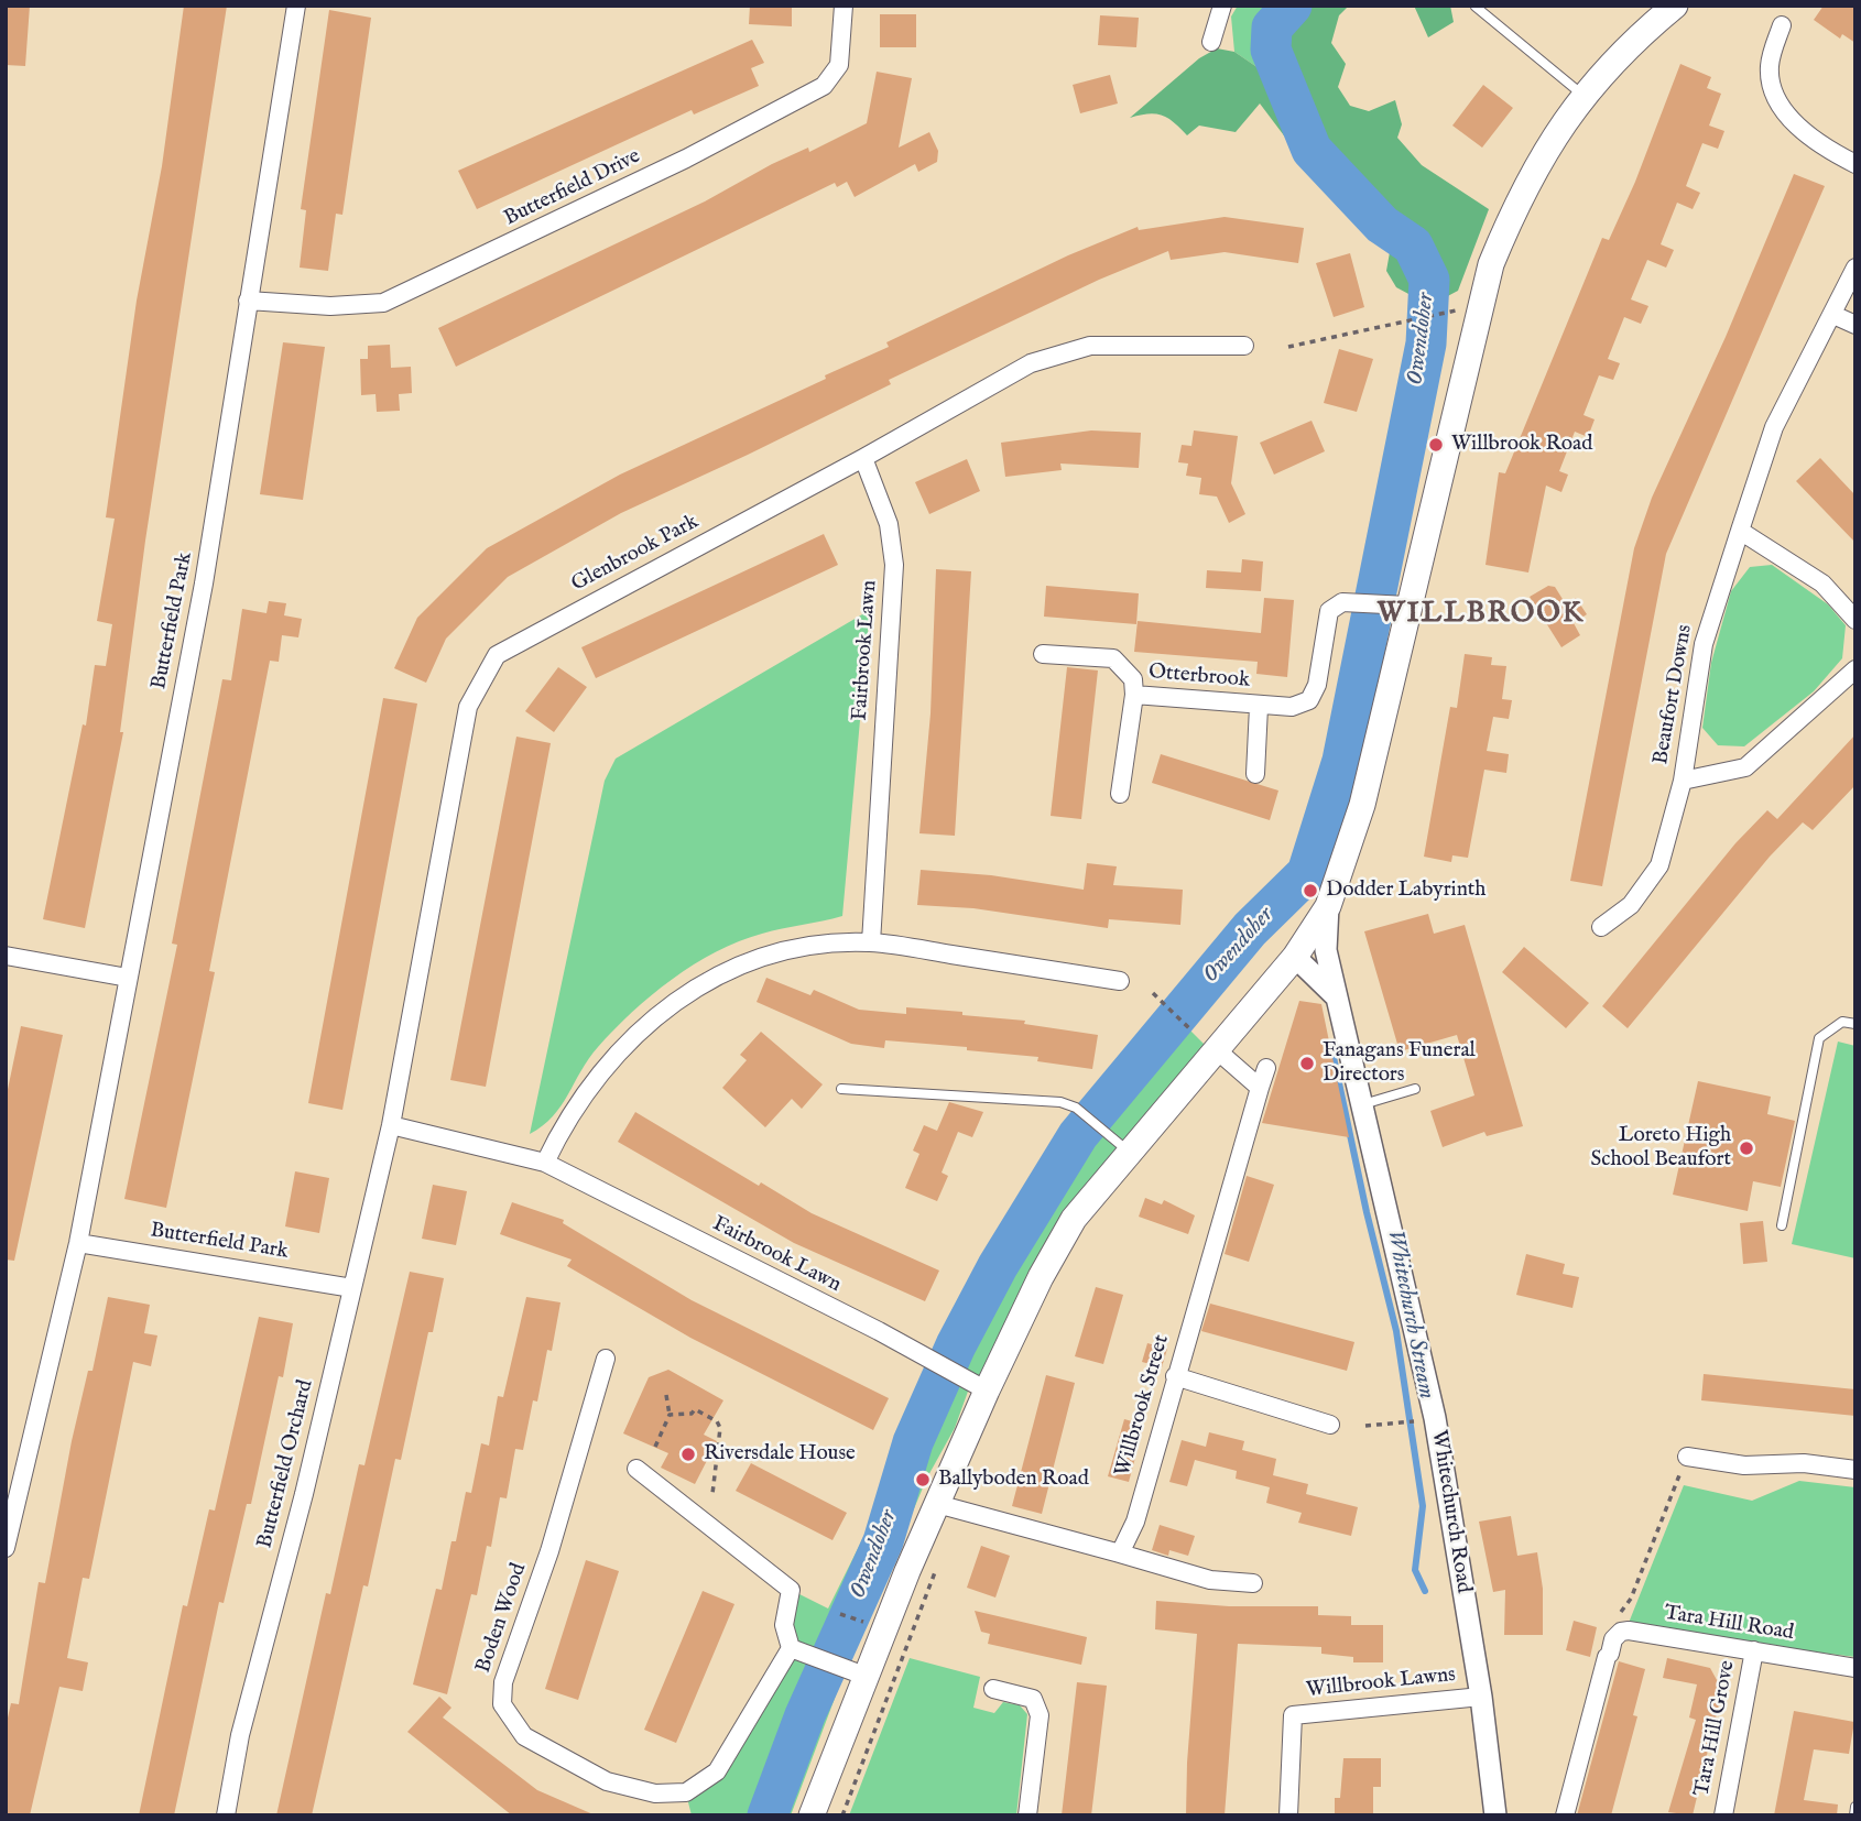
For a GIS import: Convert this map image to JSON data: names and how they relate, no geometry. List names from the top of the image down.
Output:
{
  "streets": {
    "street": [
      "Butterfield Drive",
      "Glenbrook Park",
      "Butterfield Park",
      "Fairbrook Lawn",
      "Otterbrook",
      "Beaufort Downs",
      "Willbrook Street",
      "Butterfield Orchard",
      "Whitechurch Road",
      "Boden Wood",
      "Tara Hill Road",
      "Willbrook Lawns",
      "Tara Hill Grove"
    ]
  },
  "crossings": [
    ["Butterfield Drive", "Butterfield Park"],
    ["Glenbrook Park", "Fairbrook Lawn"],
    ["Glenbrook Park", "Butterfield Orchard"],
    ["Butterfield Park", "Butterfield Orchard"],
    ["Fairbrook Lawn", "Butterfield Orchard"],
    ["Whitechurch Road", "Willbrook Lawns"],
    ["Tara Hill Road", "Tara Hill Grove"]
  ],
  "districts": ["WILLBROOK"],
  "water": ["Owendoher", "Whitechurch Stream"],
  "places": [
    "Willbrook Road",
    "Dodder Labyrinth",
    "Fanagans Funeral Directors",
    "Loreto High School Beaufort",
    "Riversdale House",
    "Ballyboden Road"
  ]
}
